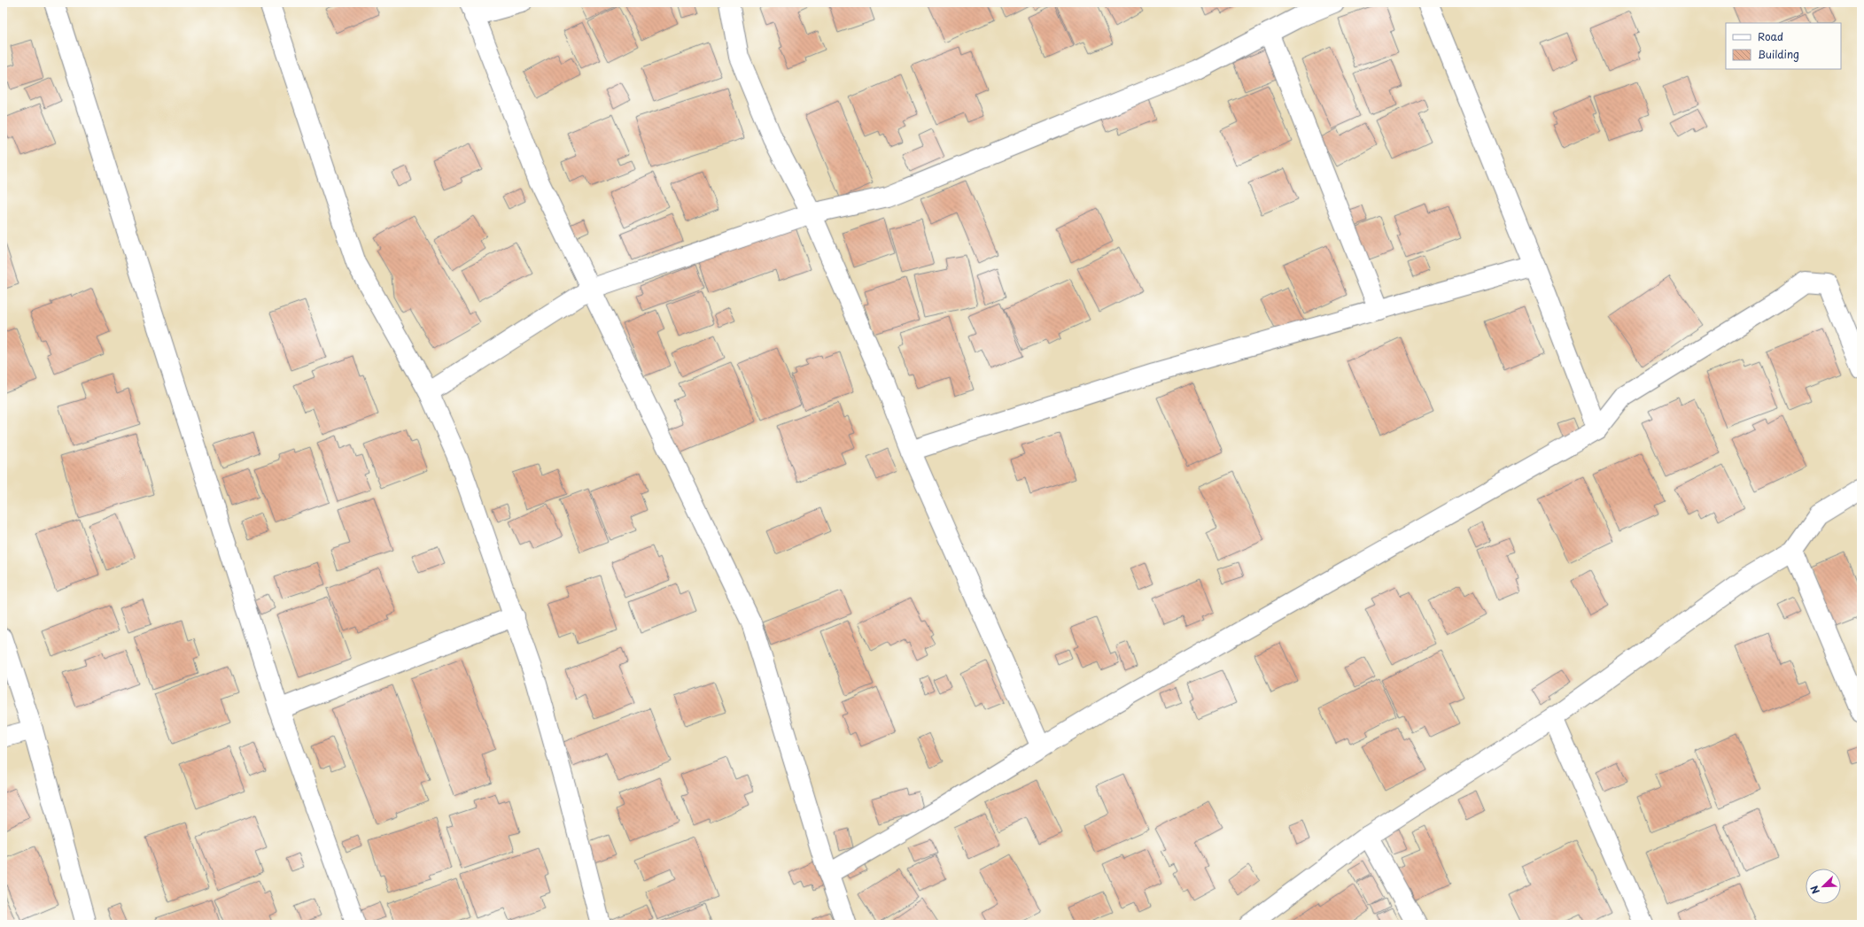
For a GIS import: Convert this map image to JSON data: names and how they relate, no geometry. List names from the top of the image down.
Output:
{
  "legend": ["Road", "Building"],
  "north": "bottom left"
}
